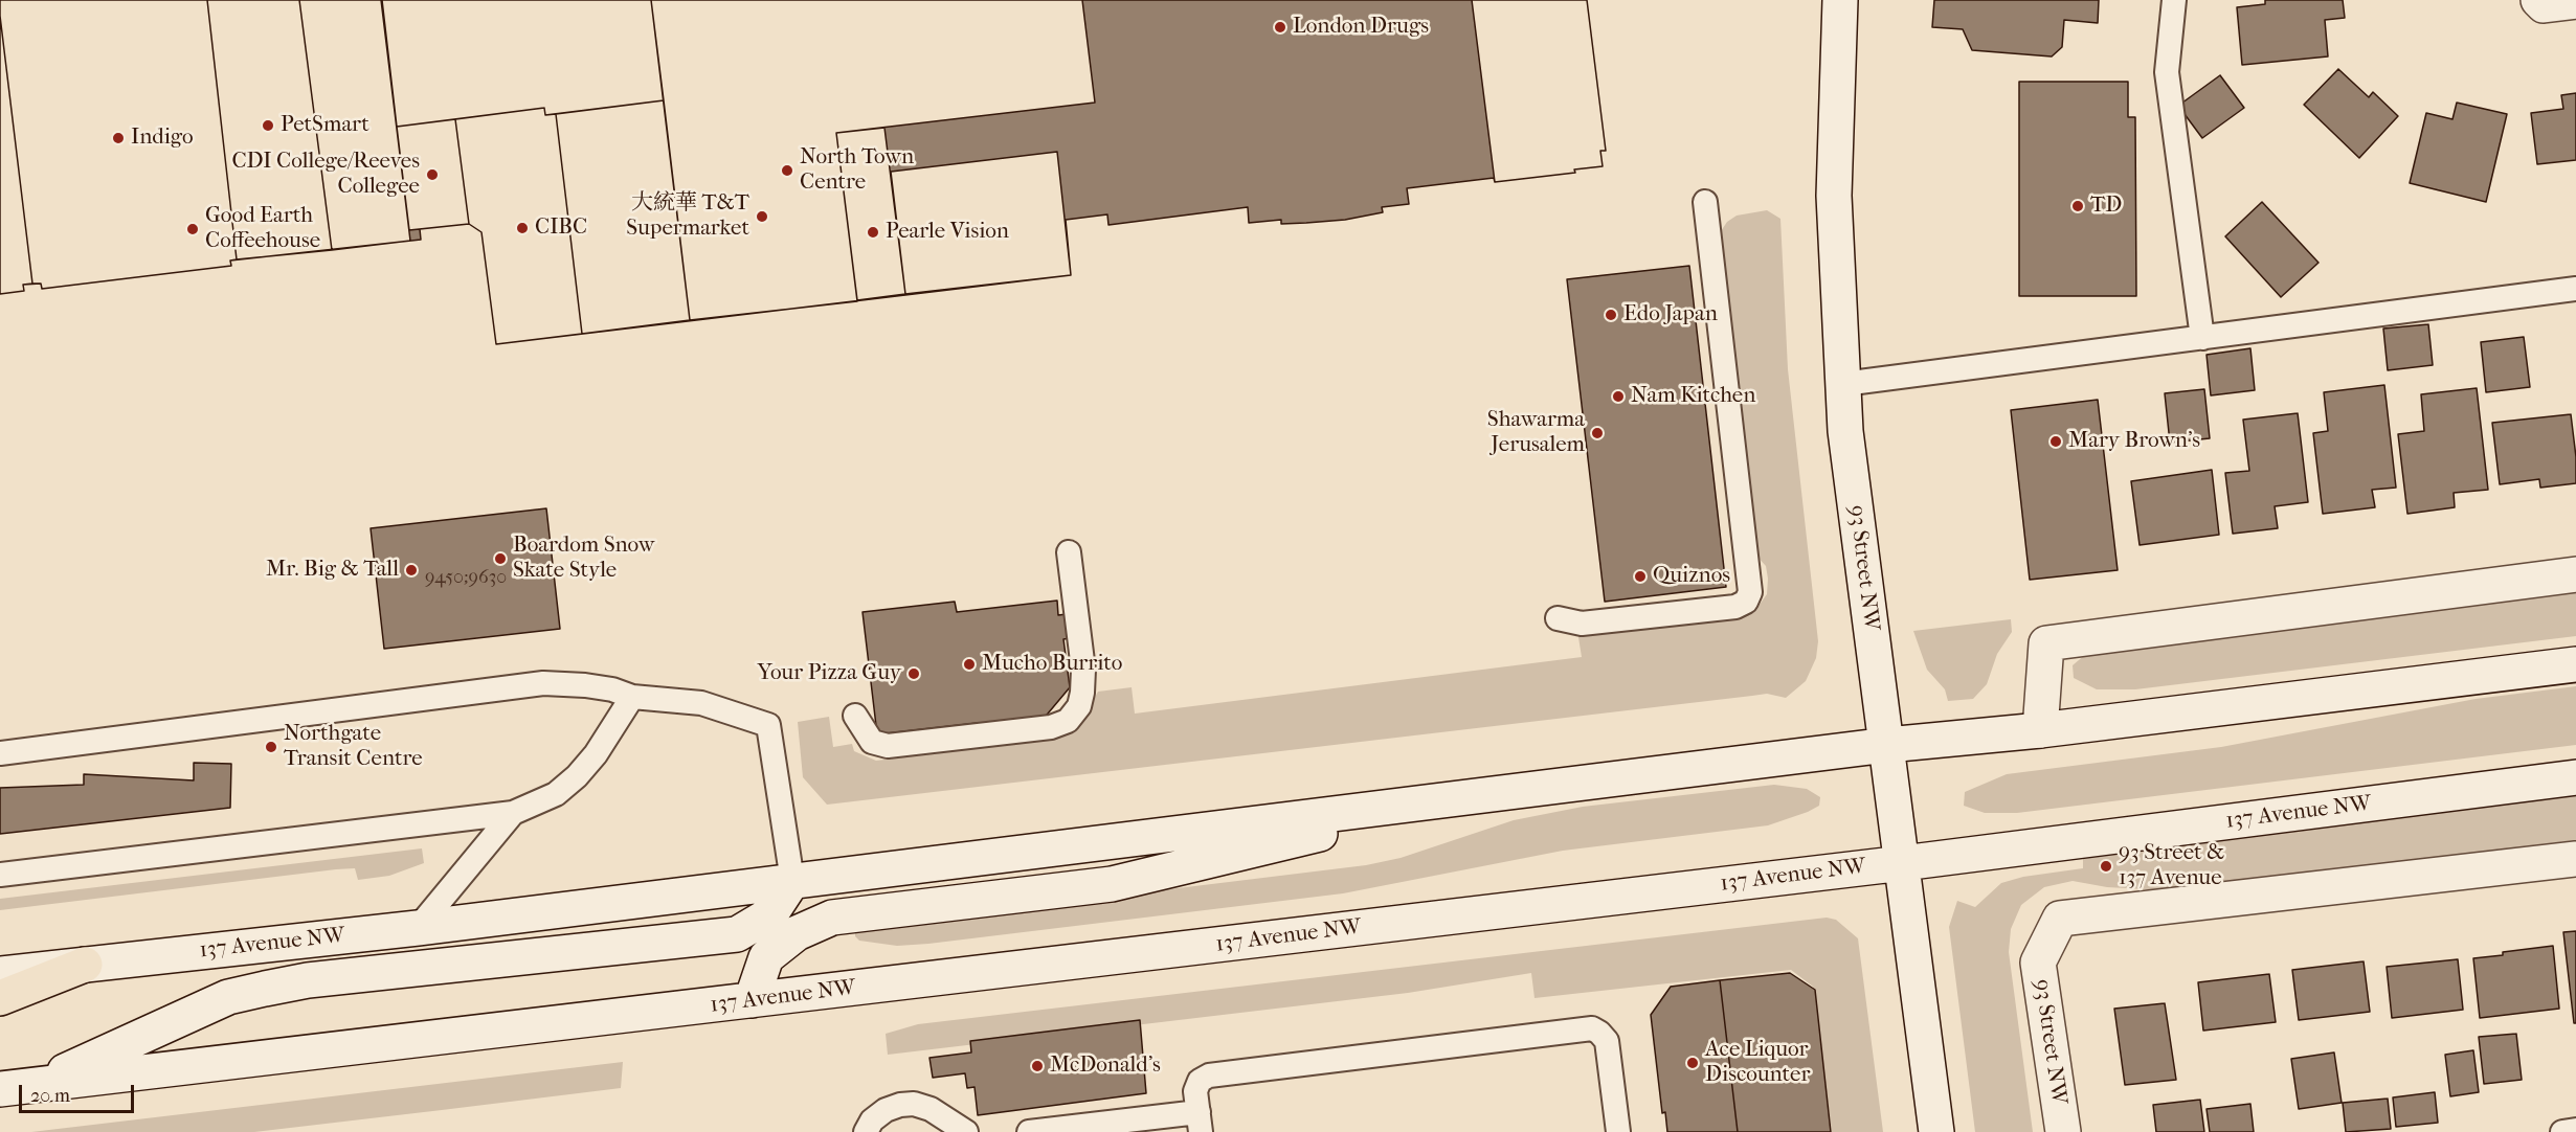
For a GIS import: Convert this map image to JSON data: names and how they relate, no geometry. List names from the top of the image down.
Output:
{
  "streets": {
    "main road": ["93 Street NW", "137 Avenue NW"]
  },
  "crossings": [
    ["93 Street NW", "137 Avenue NW"]
  ],
  "places": [
    "London Drugs",
    "PetSmart",
    "Indigo",
    "North Town Centre",
    "CDI College/Reeves Collegee",
    "TD",
    "大統華 T&T Supermarket",
    "CIBC",
    "Good Earth Coffeehouse",
    "Pearle Vision",
    "Edo Japan",
    "Nam Kitchen",
    "Shawarma Jerusalem",
    "Mary Brown's",
    "Boardom Snow Skate Style",
    "Mr. Big & Tall",
    "Quiznos",
    "Mucho Burrito",
    "Your Pizza Guy",
    "Northgate Transit Centre",
    "93 Street & 137 Avenue",
    "Ace Liquor Discounter",
    "McDonald's"
  ],
  "house_numbers": ["9450;9630"],
  "scale_bar": "20 m"
}
